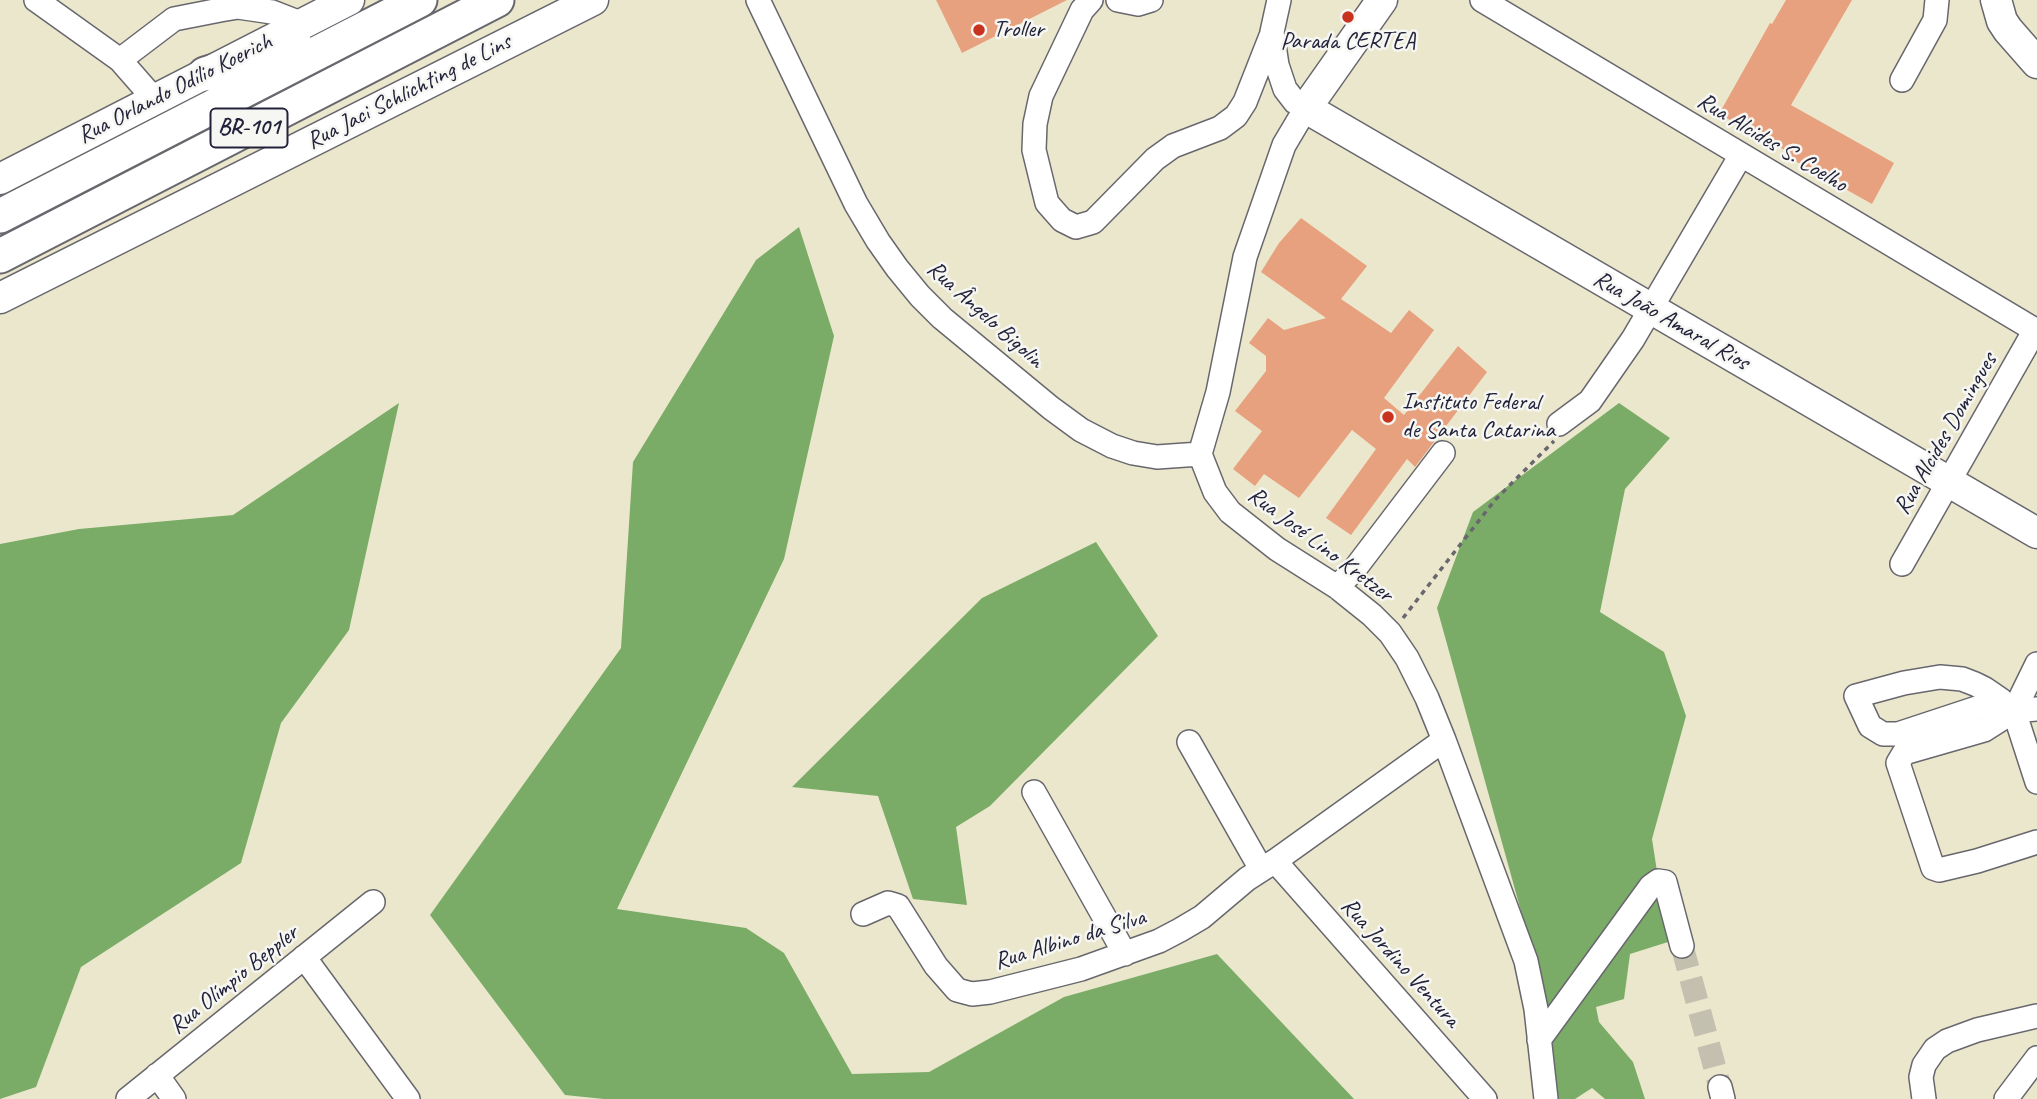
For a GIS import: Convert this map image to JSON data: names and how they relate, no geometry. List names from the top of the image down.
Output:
{
  "streets": {
    "highway": ["BR-101"],
    "main road": ["Rua Orlando Odílio Koerich", "Rua Jaci Schlichting de Lins", "Rua João Amaral Rios"],
    "street": [
      "Rua Alcides S. Coelho",
      "Rua Ângelo Bigolin",
      "Rua Alcides Domingues",
      "Rua José Lino Kretzer",
      "Rua Albino da Silva",
      "Rua Jordino Ventura",
      "Rua Olímpio Beppler"
    ]
  },
  "crossings": [
    ["Rua Alcides S. Coelho", "Rua Alcides Domingues"],
    ["Rua Ângelo Bigolin", "Rua José Lino Kretzer"],
    ["Rua João Amaral Rios", "Rua Alcides Domingues"],
    ["Rua José Lino Kretzer", "Rua Albino da Silva"],
    ["Rua Albino da Silva", "Rua Jordino Ventura"]
  ],
  "places": ["Parada CERTEA", "Troller", "Instituto Federal de Santa Catarina"]
}
